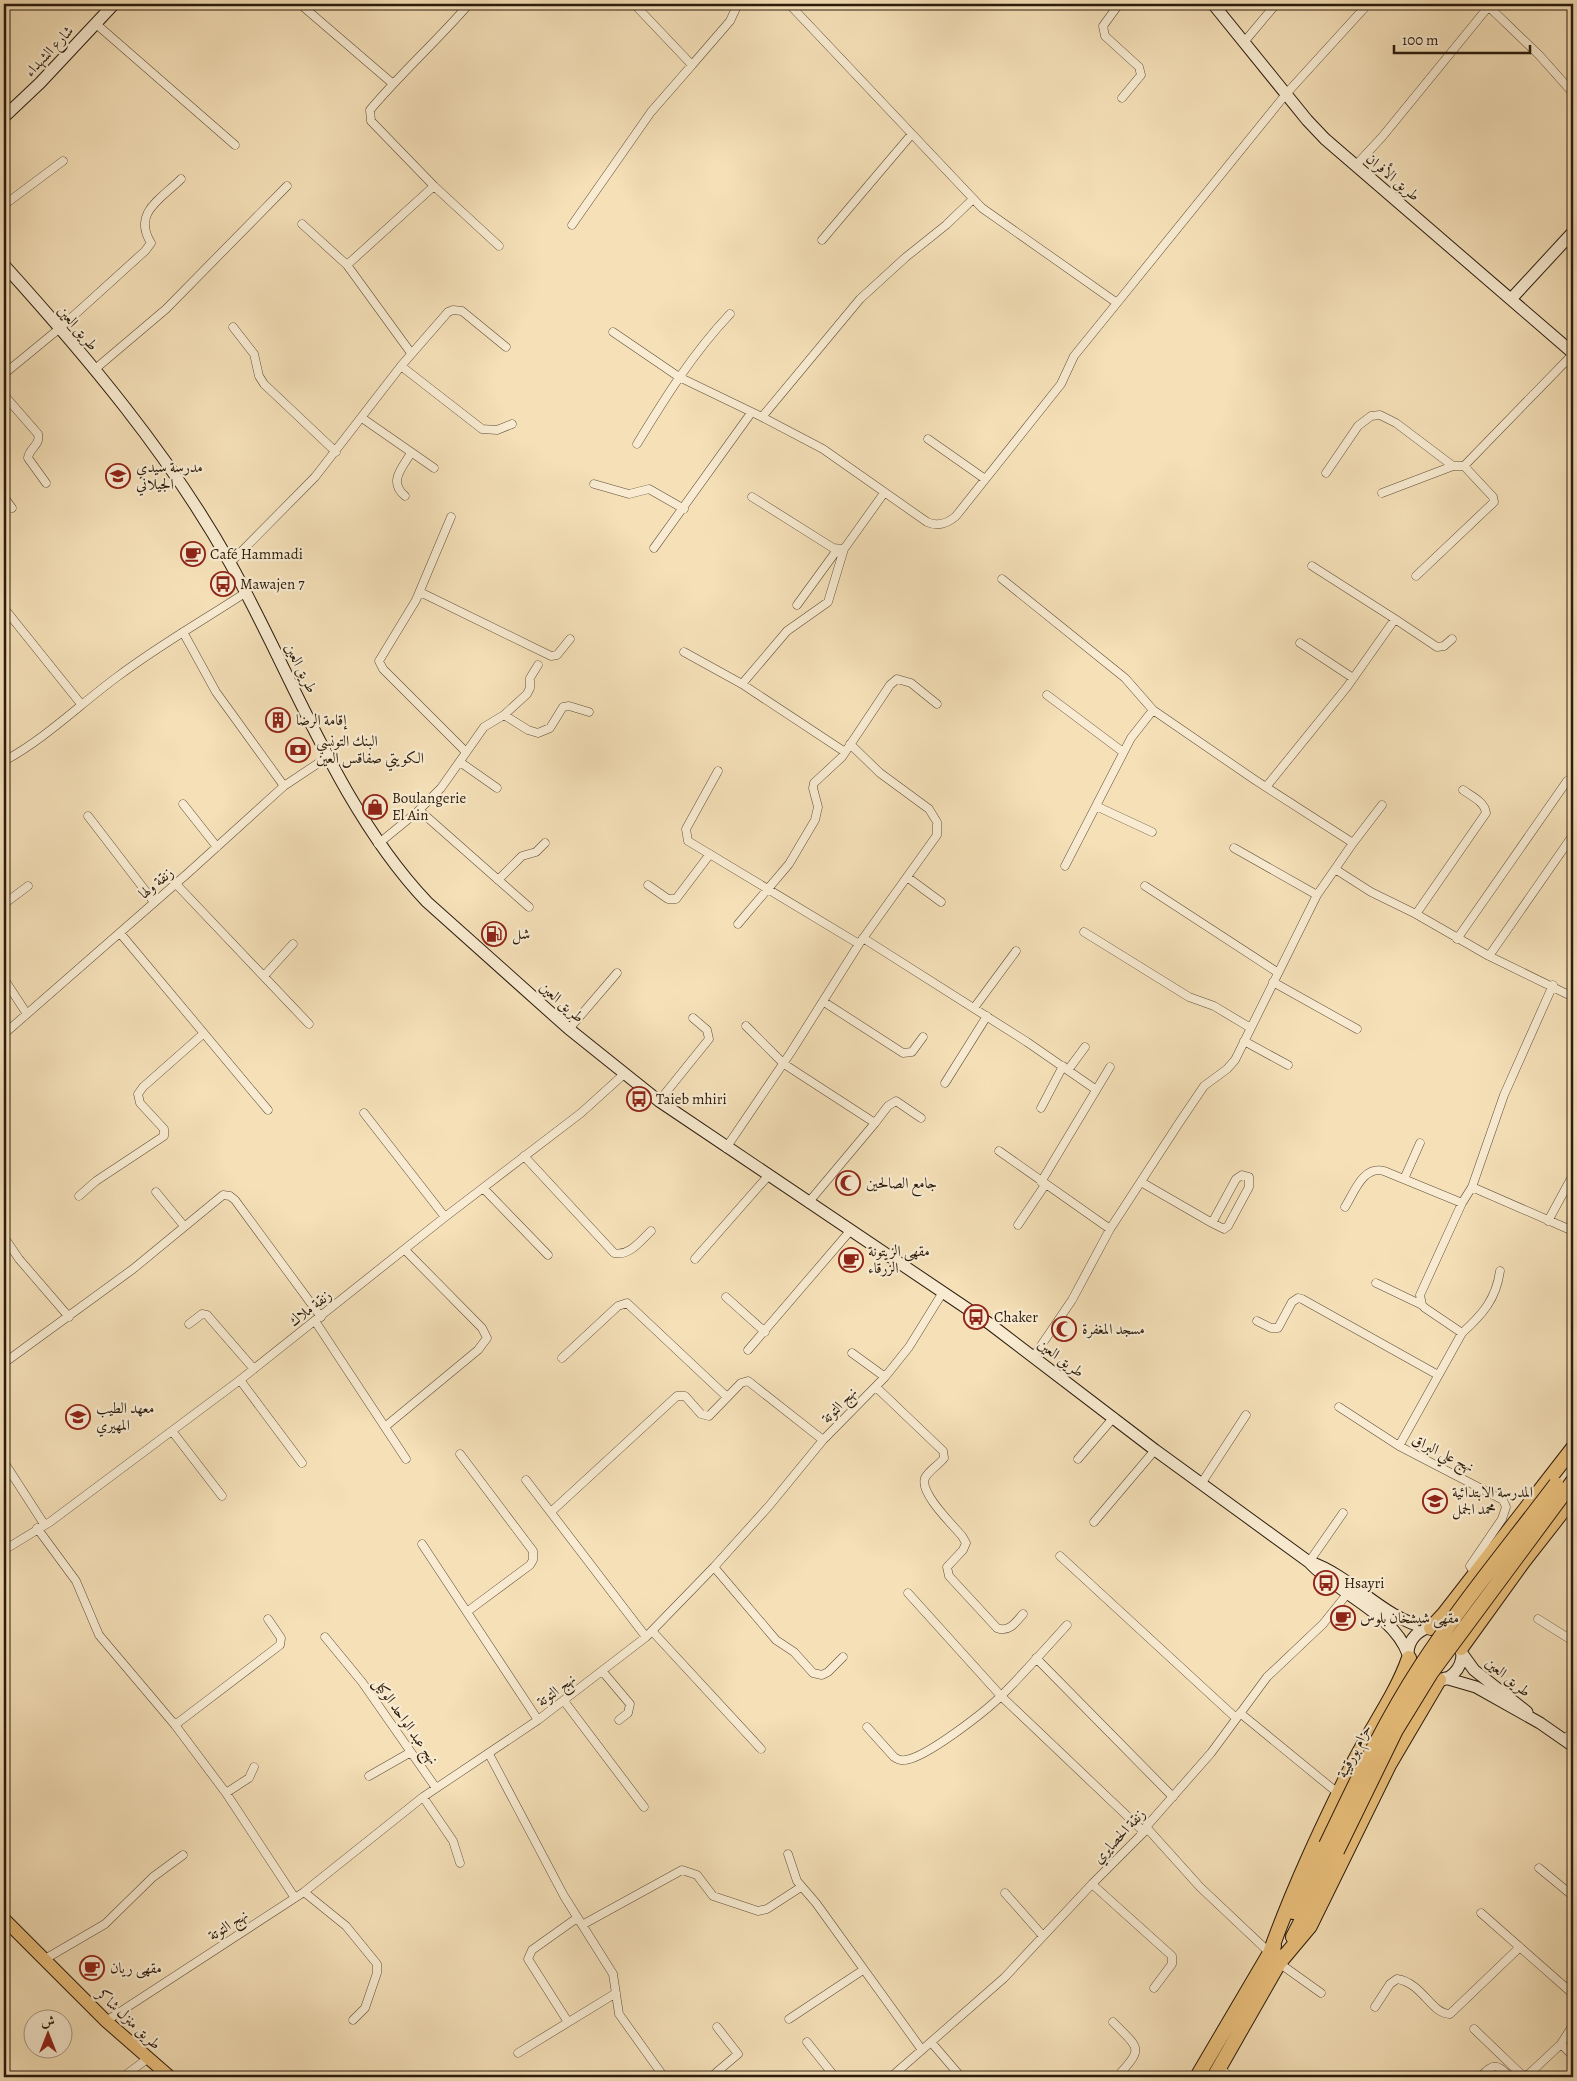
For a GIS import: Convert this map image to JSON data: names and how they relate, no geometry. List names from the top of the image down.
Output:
{
  "streets": {
    "highway": ["حزام بورقيبة"],
    "main road": [
      "شارع الشهداء",
      "طريق الأفران",
      "طريق العين",
      "طريق منزل شاكر"
    ],
    "street": [
      "زنقة ولها",
      "زنقة ملاك",
      "نهج التوتة",
      "نهج علي البراق",
      "نهج عبد الواحد الوكيل",
      "زنقة الحصايري"
    ]
  },
  "crossings": [
    ["طريق العين", "زنقة ولها"],
    ["طريق العين", "زنقة ملاك"],
    ["طريق العين", "نهج التوتة"],
    ["طريق العين", "زنقة الحصايري"],
    ["نهج التوتة", "نهج عبد الواحد الوكيل"],
    ["نهج التوتة", "طريق منزل شاكر"]
  ],
  "places": {
    "school or university": ["مدرسة سيدي الجيلاني", "معهد الطيب المهيري", "المدرسة الابتدائية محمد الجمل"],
    "cafe": [
      "Café Hammadi",
      "مقهى الزيتونة الزرقاء",
      "مقهى شيشخان بلوس",
      "مقهى ريان"
    ],
    "bus stop": [
      "Mawajen 7",
      "Taieb mhiri",
      "Chaker",
      "Hsayri"
    ],
    "building": ["إقامة الرضا"],
    "bank": ["البنك التونسي الكويتي صفاقس العين"],
    "shop": ["Boulangerie El Ain"],
    "fuel station": ["شل"],
    "mosque": ["جامع الصالحين", "مسجد المغفرة"]
  },
  "scale_bar": "100 m",
  "north": "top"
}
